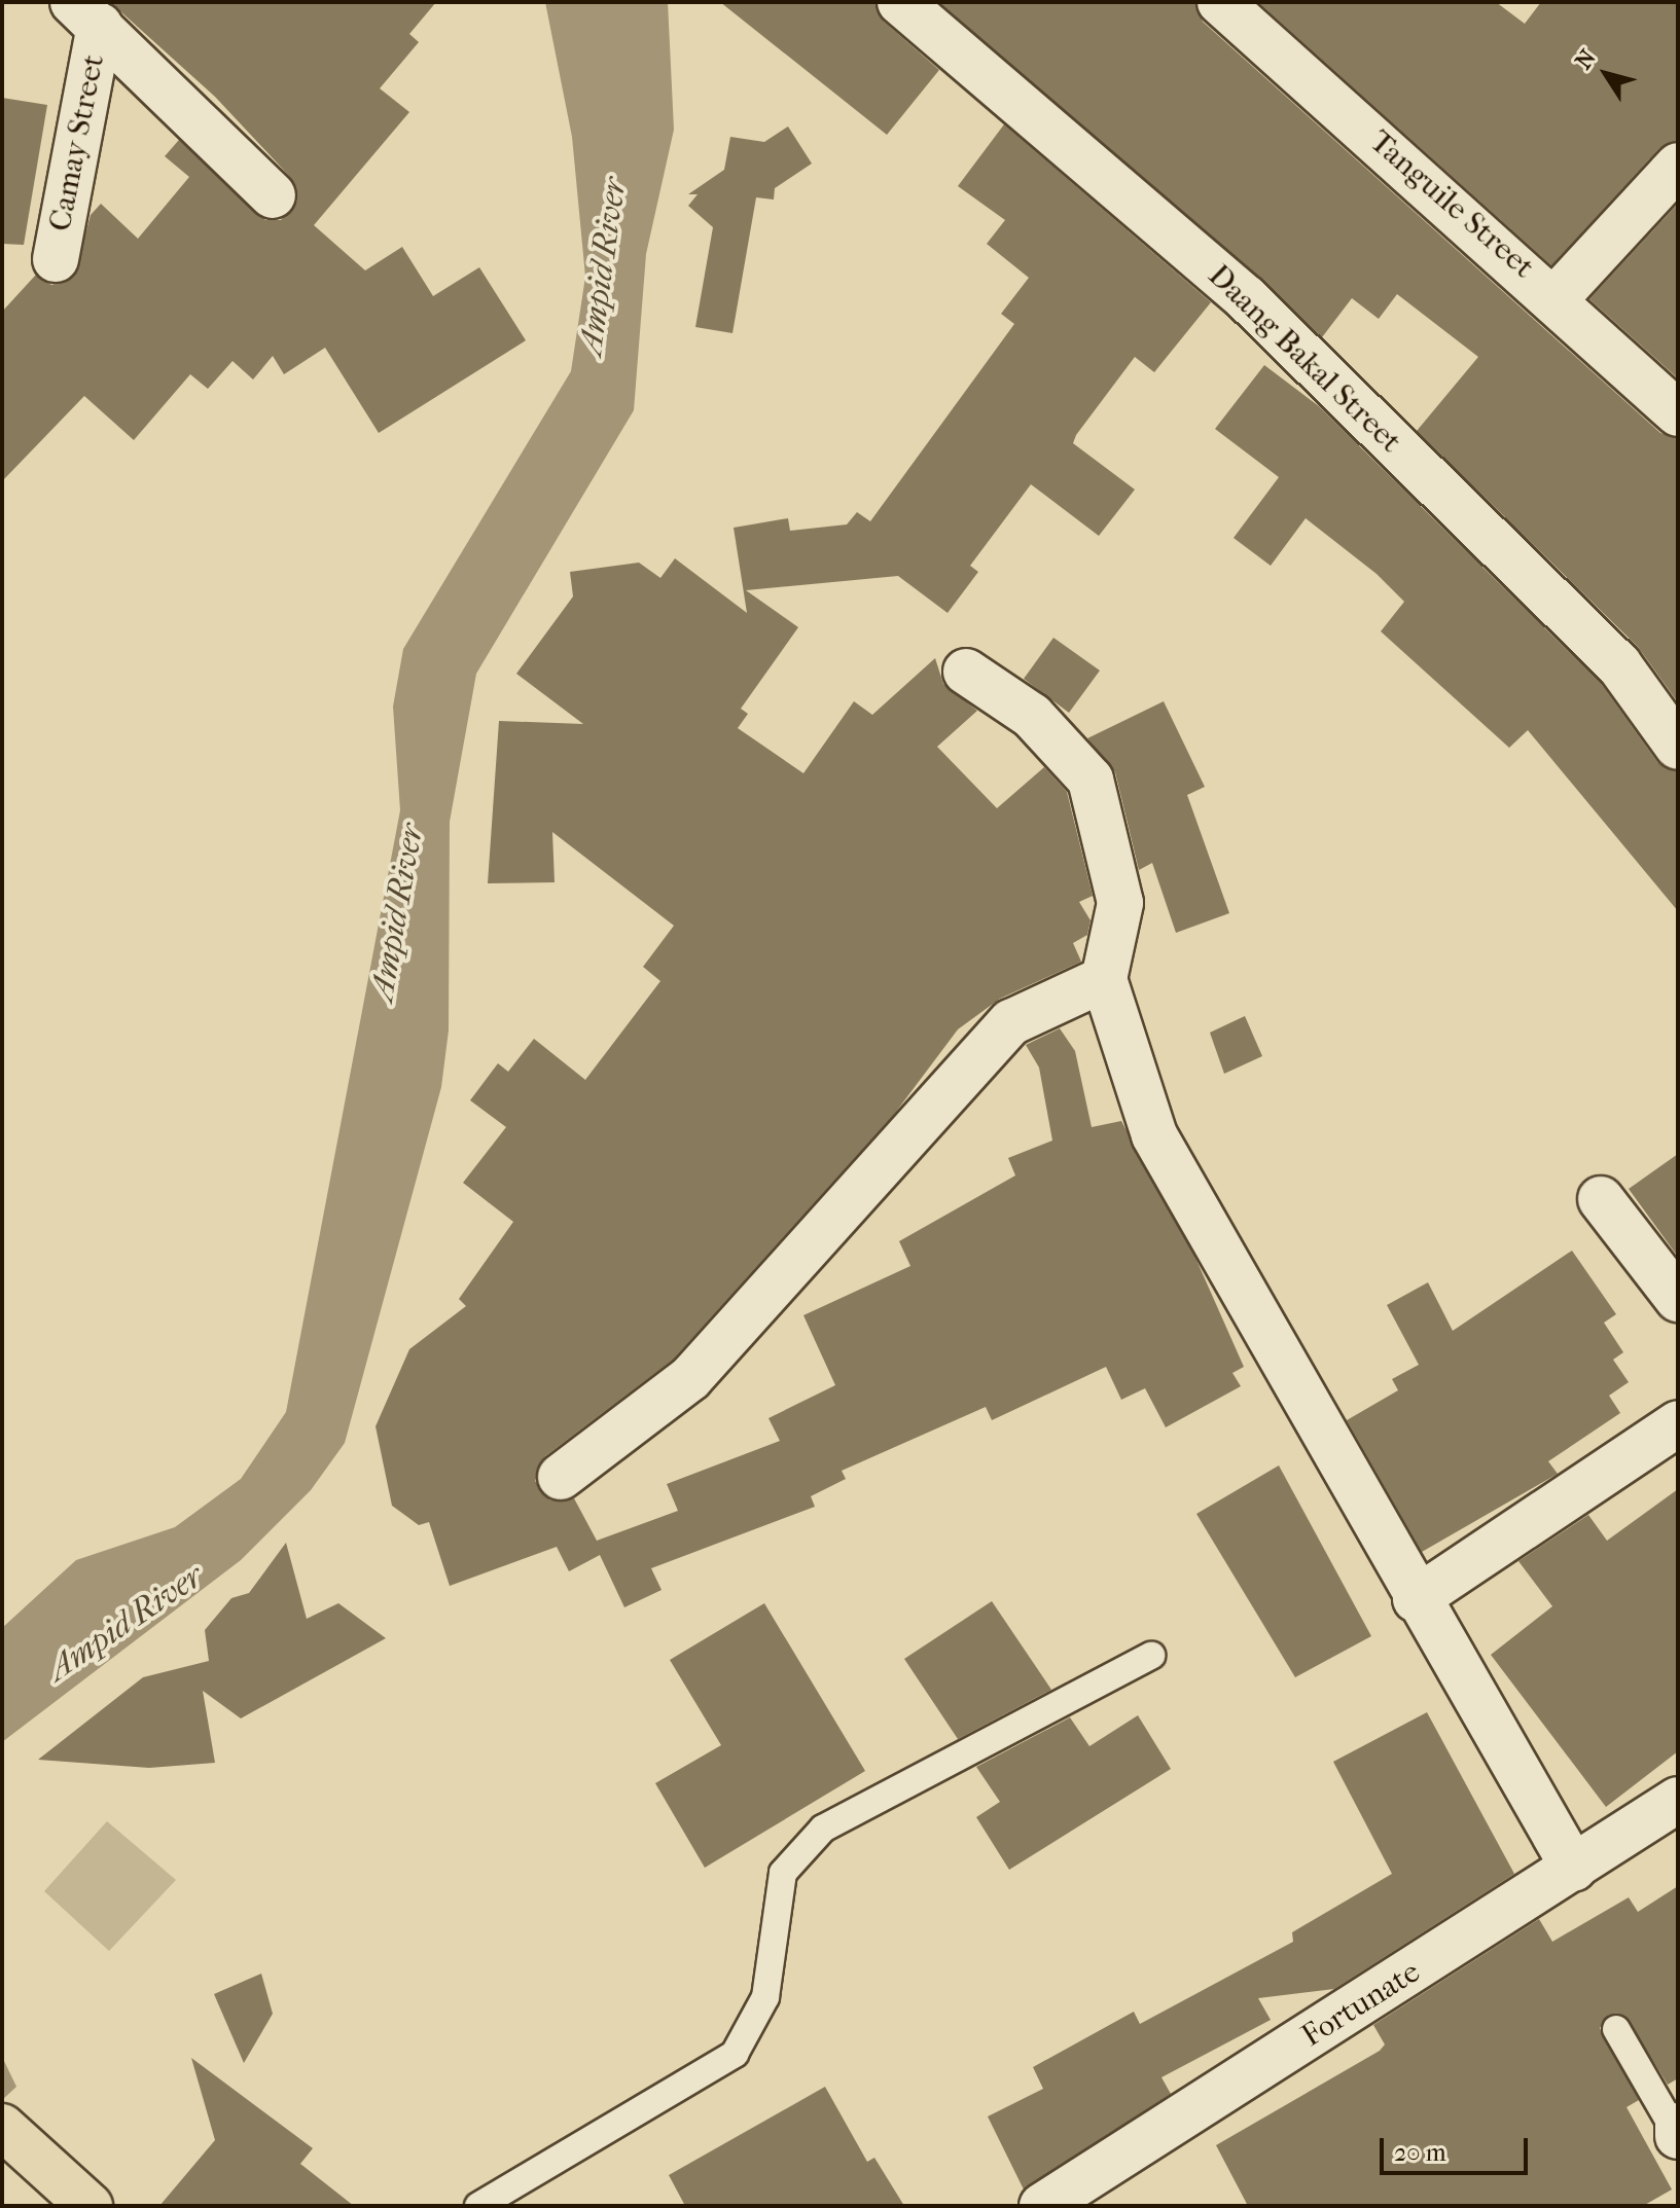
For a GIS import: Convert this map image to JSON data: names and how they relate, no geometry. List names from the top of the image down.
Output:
{
  "streets": {
    "street": [
      "Camay Street",
      "Tanguile Street",
      "Daang Bakal Street",
      "Fortunate"
    ]
  },
  "water": ["Ampid River"],
  "scale_bar": "20 m",
  "north": "top left"
}
